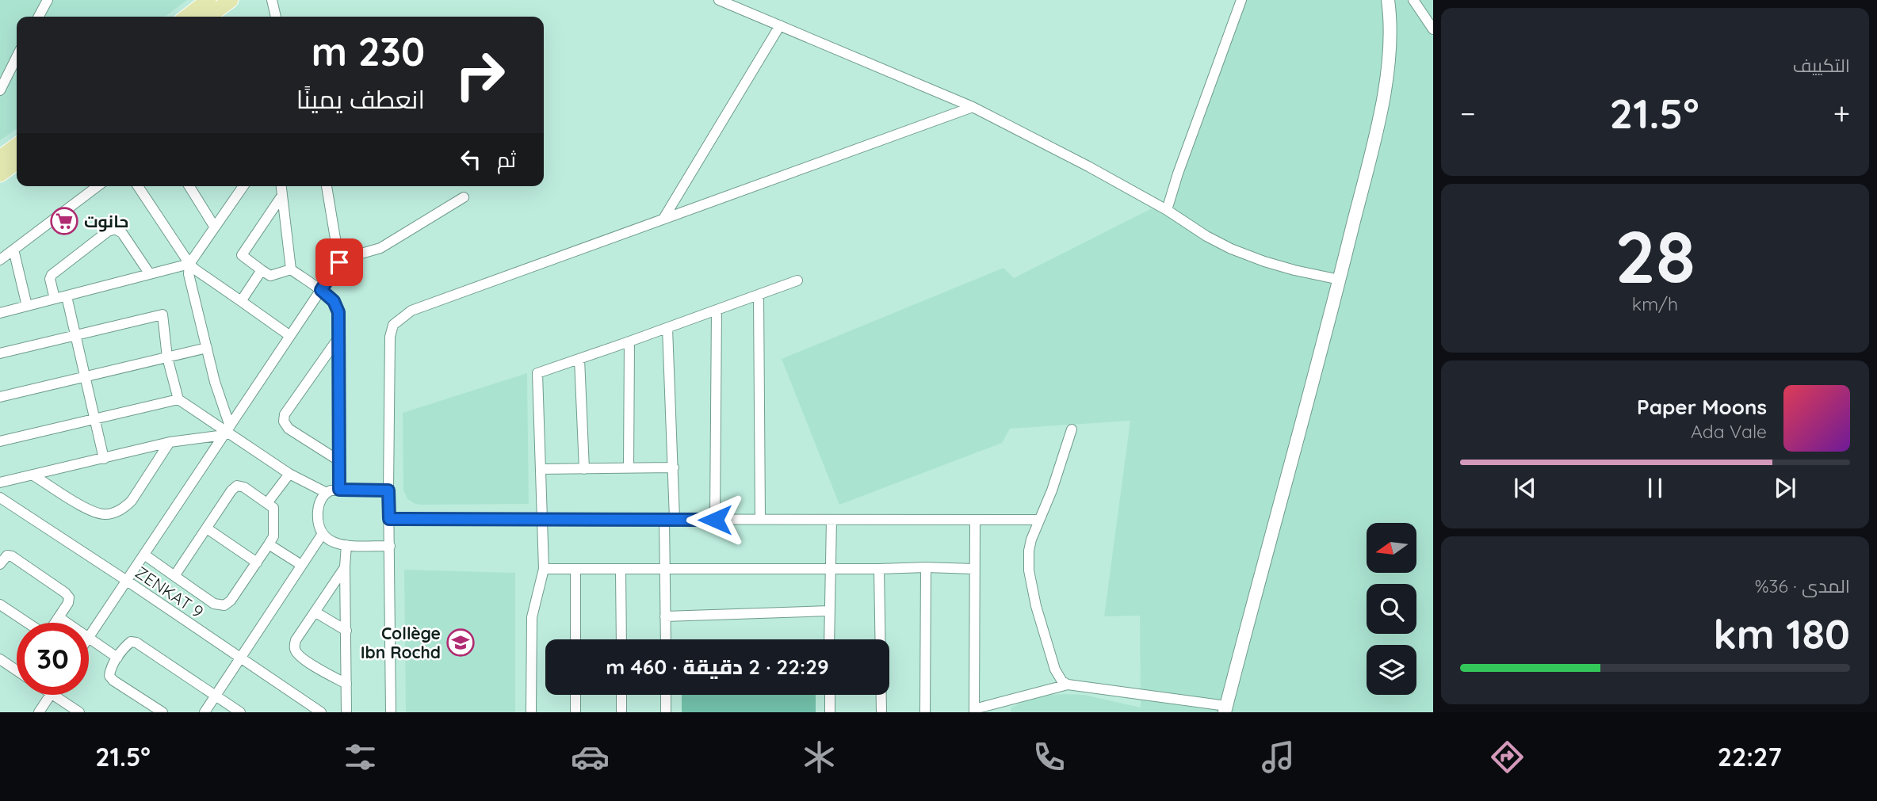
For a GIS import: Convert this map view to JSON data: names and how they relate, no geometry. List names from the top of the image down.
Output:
{
  "streets": {
    "street": ["ZENKAT 9"]
  },
  "places": {
    "supermarket": ["حانوت"],
    "school or university": ["Collège Ibn Rochd"]
  },
  "north": "left",
  "page": {
    "tile": [
      "التكييف",
      ["28", "km/h"],
      ["المدى · 36%", "180 km"]
    ],
    "turn": ["230 m", "انعطف يمينًا"],
    "heat": ["−", "21.5°", "+"],
    "then": "ثم",
    "song": ["Paper Moons", "Ada Vale"],
    "limit": "30",
    "trip": "22:29 · 2 دقيقة · 460 m",
    "tabs": ["22:27", "21.5°"]
  }
}
